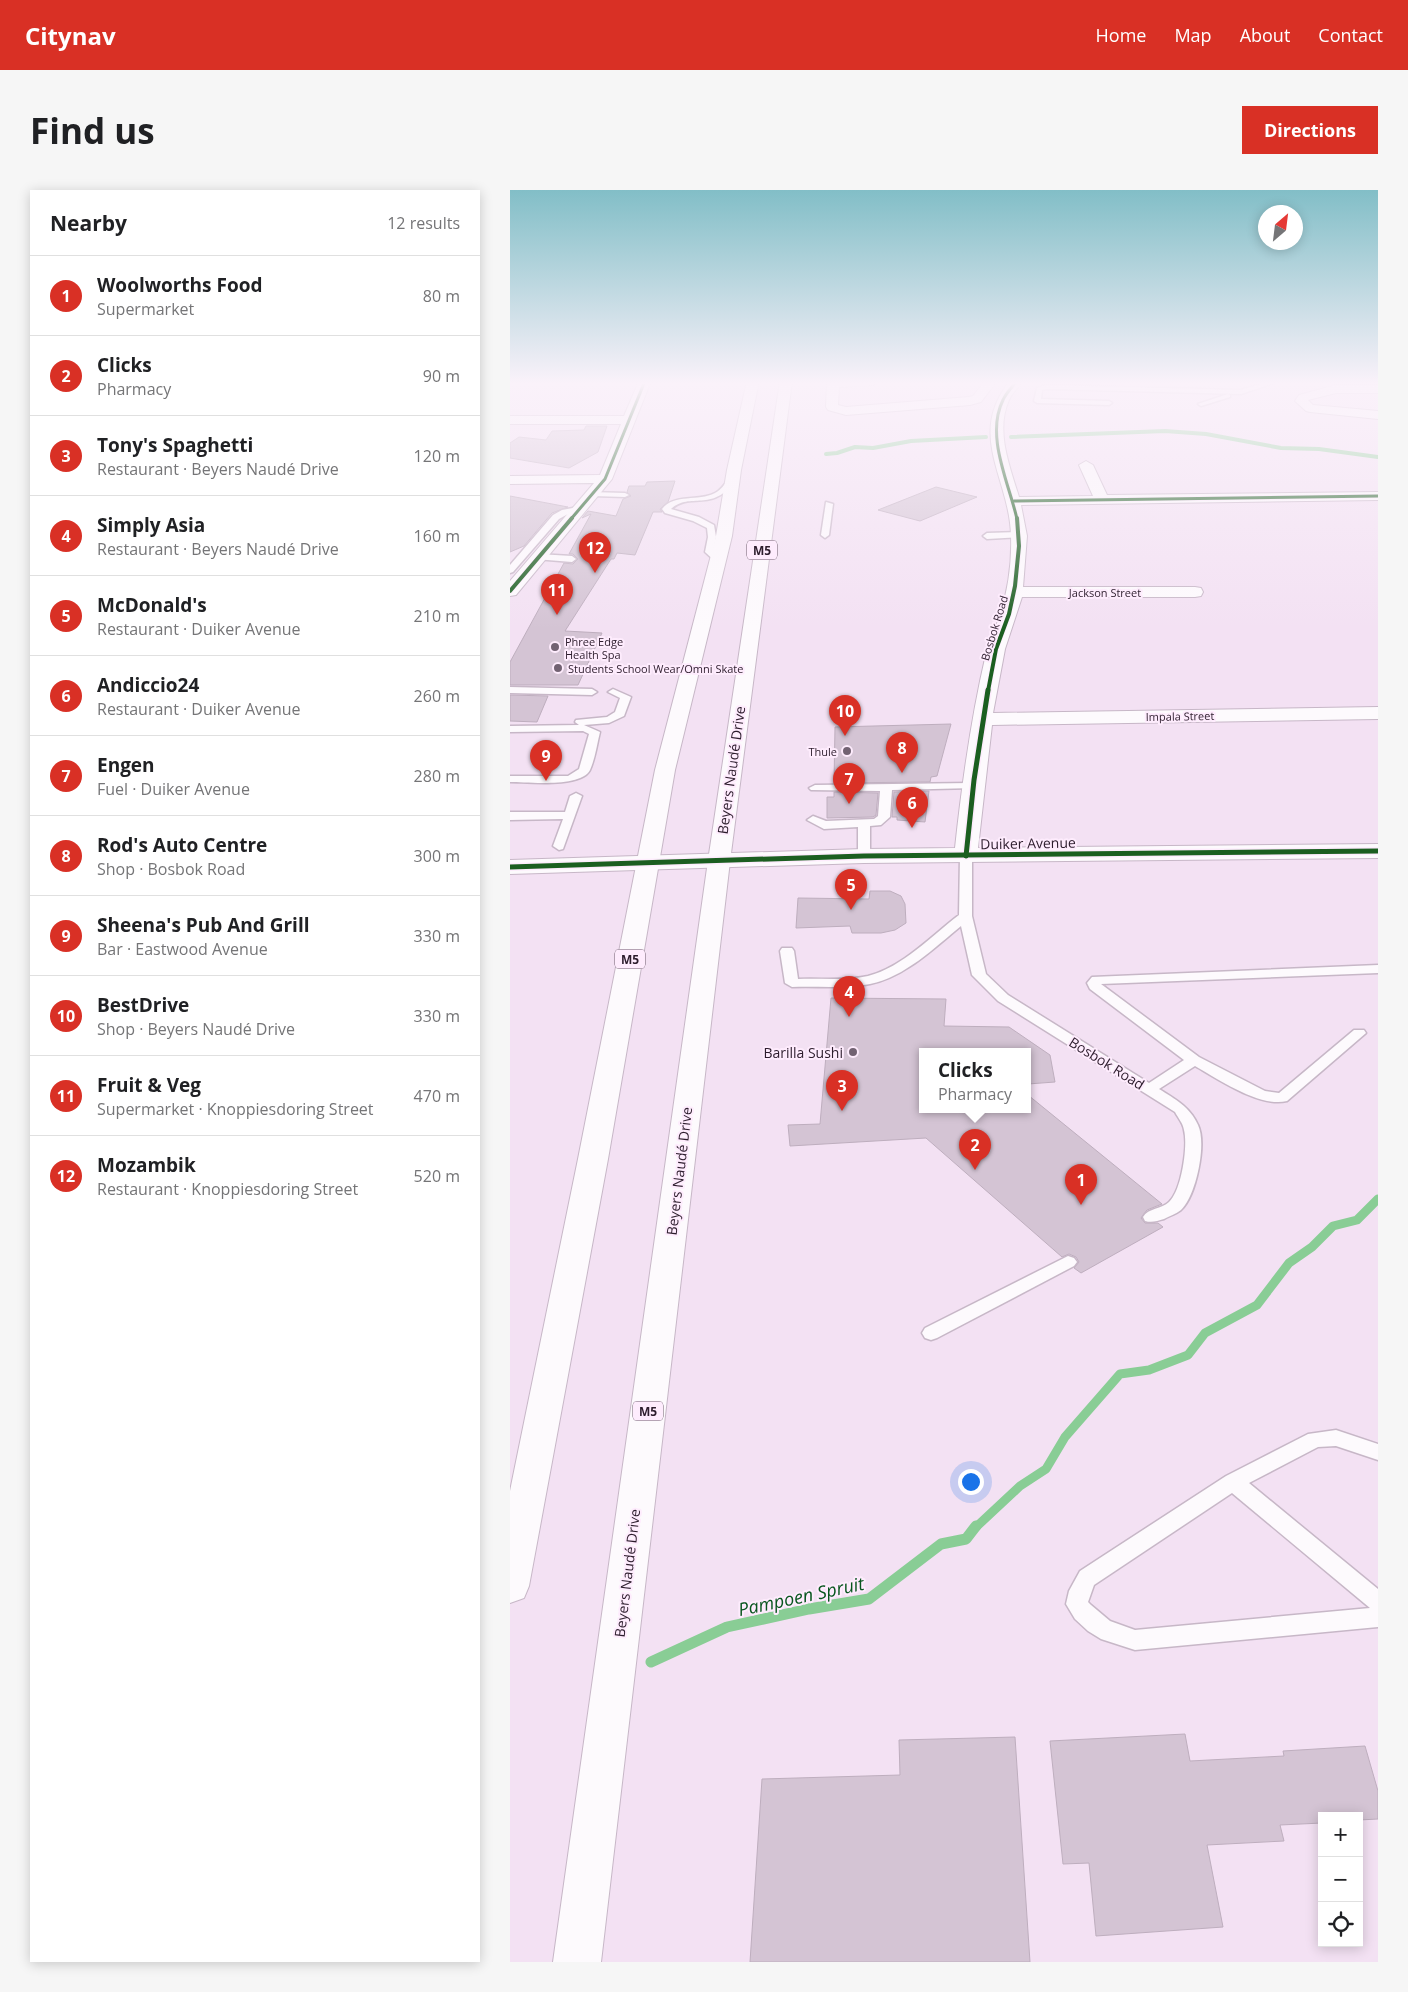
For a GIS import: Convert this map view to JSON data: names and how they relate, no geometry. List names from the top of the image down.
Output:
{
  "streets": {
    "street": [
      "M5",
      "Jackson Street",
      "Bosbok Road",
      "Impala Street",
      "Beyers Naudé Drive",
      "Duiker Avenue"
    ]
  },
  "crossings": [
    ["M5", "Duiker Avenue"],
    ["Jackson Street", "Bosbok Road"],
    ["Bosbok Road", "Impala Street"],
    ["Bosbok Road", "Duiker Avenue"],
    ["Beyers Naudé Drive", "Duiker Avenue"]
  ],
  "water": ["Pampoen Spruit"],
  "places": [
    "Phree Edge Health Spa",
    "Students School Wear/Omni Skate",
    "Thule",
    "Barilla Sushi"
  ],
  "north": "top right",
  "page": {
    "header": "Citynav",
    "nav": [
      "Home",
      "Map",
      "About",
      "Contact"
    ],
    "buttons": "Directions",
    "title": "Find us",
    "heading": ["Nearby", "12 results"],
    "list": [
      {
        "mark": "1",
        "name": "Woolworths Food",
        "note": "Supermarket",
        "value": "80 m"
      },
      {
        "mark": "2",
        "name": "Clicks",
        "note": "Pharmacy",
        "value": "90 m"
      },
      {
        "mark": "3",
        "name": "Tony's Spaghetti",
        "note": "Restaurant · Beyers Naudé Drive",
        "value": "120 m"
      },
      {
        "mark": "4",
        "name": "Simply Asia",
        "note": "Restaurant · Beyers Naudé Drive",
        "value": "160 m"
      },
      {
        "mark": "5",
        "name": "McDonald's",
        "note": "Restaurant · Duiker Avenue",
        "value": "210 m"
      },
      {
        "mark": "6",
        "name": "Andiccio24",
        "note": "Restaurant · Duiker Avenue",
        "value": "260 m"
      },
      {
        "mark": "7",
        "name": "Engen",
        "note": "Fuel · Duiker Avenue",
        "value": "280 m"
      },
      {
        "mark": "8",
        "name": "Rod's Auto Centre",
        "note": "Shop · Bosbok Road",
        "value": "300 m"
      },
      {
        "mark": "9",
        "name": "Sheena's Pub And Grill",
        "note": "Bar · Eastwood Avenue",
        "value": "330 m"
      },
      {
        "mark": "10",
        "name": "BestDrive",
        "note": "Shop · Beyers Naudé Drive",
        "value": "330 m"
      },
      {
        "mark": "11",
        "name": "Fruit & Veg",
        "note": "Supermarket · Knoppiesdoring Street",
        "value": "470 m"
      },
      {
        "mark": "12",
        "name": "Mozambik",
        "note": "Restaurant · Knoppiesdoring Street",
        "value": "520 m"
      }
    ],
    "pins": [
      "12",
      "11",
      "10",
      "8",
      "9",
      "7",
      "6",
      "5",
      "4",
      "3",
      "2",
      "1"
    ],
    "popup": ["Clicks", "Pharmacy"],
    "map_buttons": ["+", "−"]
  }
}
